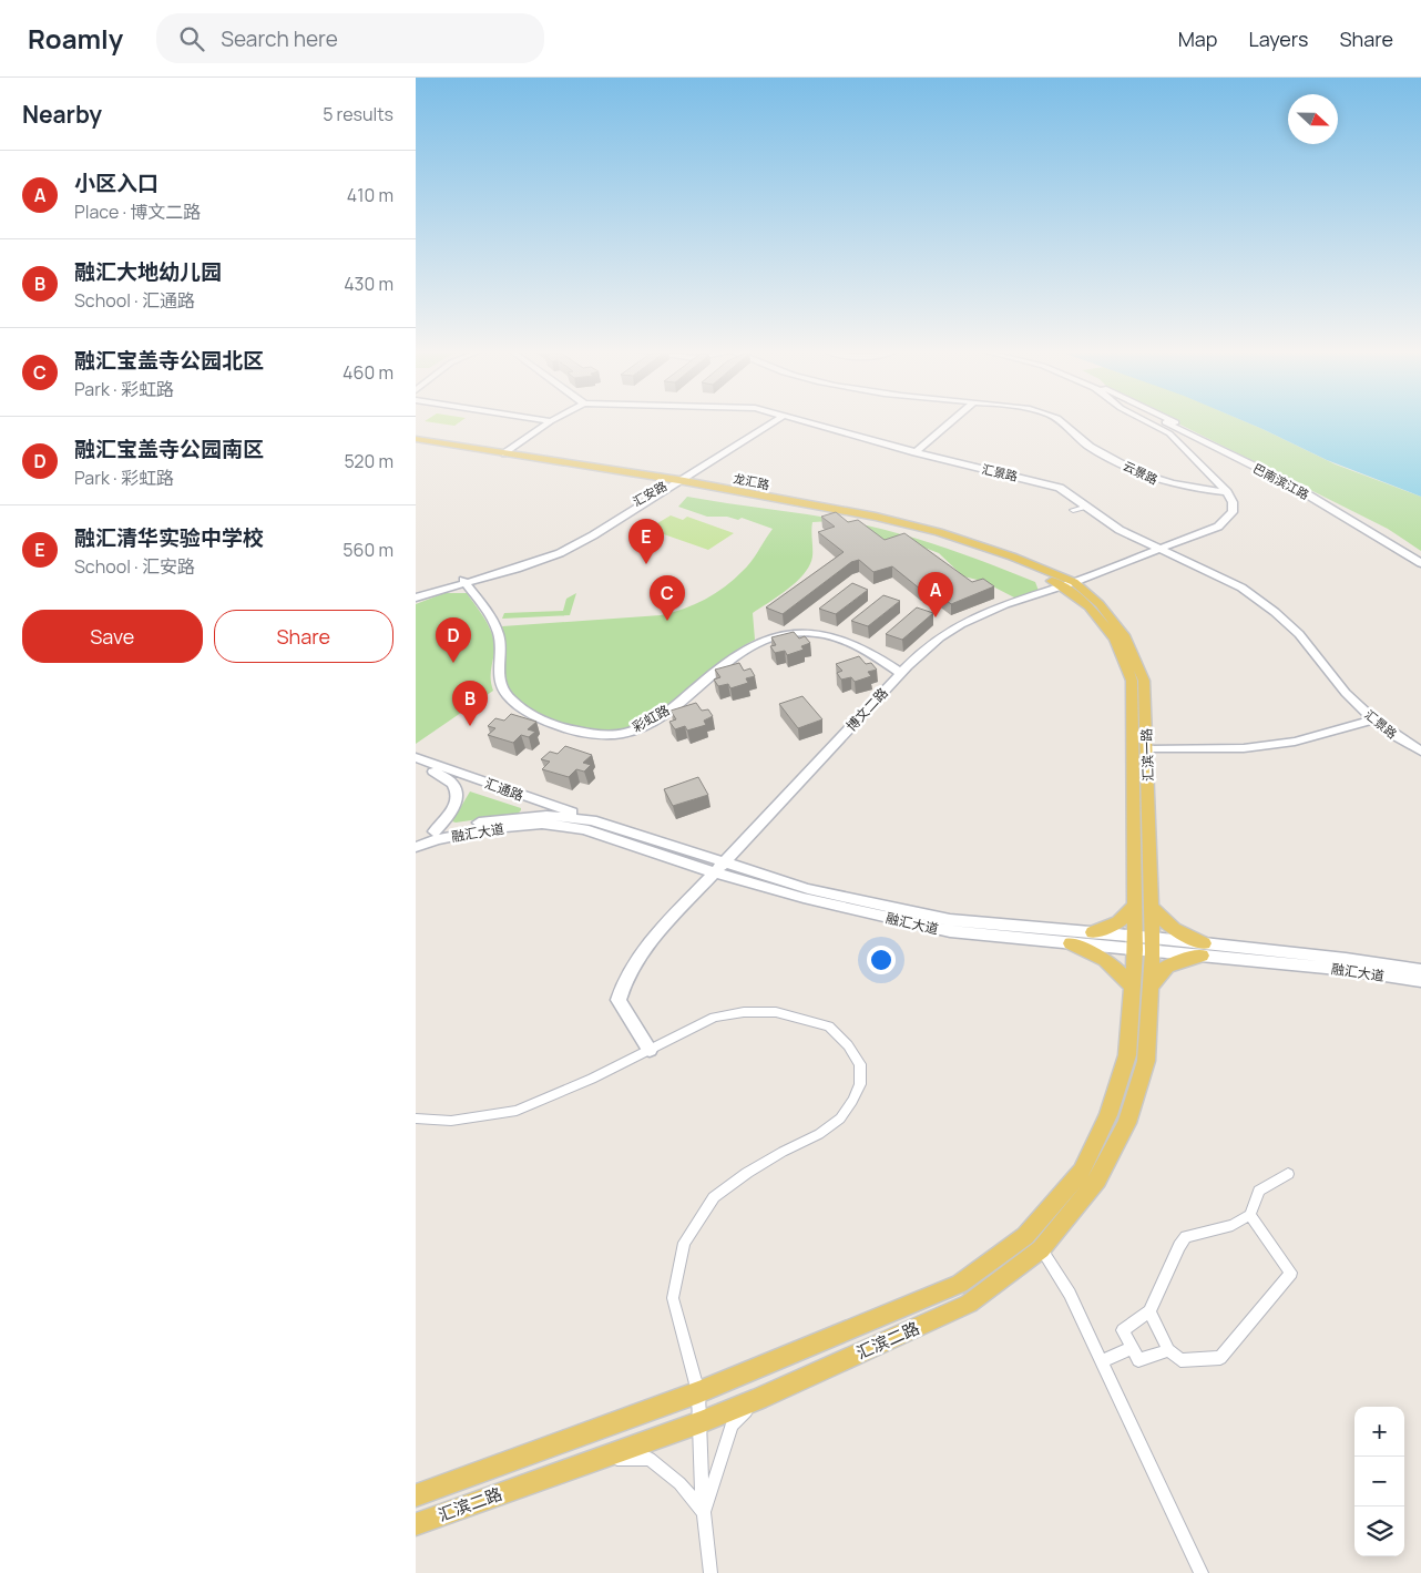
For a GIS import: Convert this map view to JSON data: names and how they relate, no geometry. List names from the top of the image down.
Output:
{
  "streets": {
    "main road": ["龙汇路", "汇滨一路", "汇滨二路"],
    "street": [
      "汇景路",
      "云景路",
      "巴南滨江路",
      "汇安路",
      "博文二路",
      "彩虹路",
      "汇通路",
      "融汇大道"
    ]
  },
  "crossings": [
    ["汇景路", "博文二路"],
    ["云景路", "博文二路"],
    ["龙汇路", "汇安路"],
    ["龙汇路", "博文二路"],
    ["龙汇路", "汇滨一路"],
    ["汇安路", "彩虹路"],
    ["博文二路", "彩虹路"],
    ["博文二路", "汇滨一路"],
    ["博文二路", "融汇大道"],
    ["汇滨一路", "融汇大道"],
    ["汇滨一路", "汇滨二路"],
    ["汇通路", "融汇大道"],
    ["融汇大道", "汇滨二路"]
  ],
  "north": "right",
  "page": {
    "header": "Roamly",
    "search": "Search here",
    "nav": ["Map", "Layers", "Share"],
    "heading": ["Nearby", "5 results"],
    "list": [
      {
        "mark": "A",
        "name": "小区入口",
        "note": "Place · 博文二路",
        "value": "410 m"
      },
      {
        "mark": "B",
        "name": "融汇大地幼儿园",
        "note": "School · 汇通路",
        "value": "430 m"
      },
      {
        "mark": "C",
        "name": "融汇宝盖寺公园北区",
        "note": "Park · 彩虹路",
        "value": "460 m"
      },
      {
        "mark": "D",
        "name": "融汇宝盖寺公园南区",
        "note": "Park · 彩虹路",
        "value": "520 m"
      },
      {
        "mark": "E",
        "name": "融汇清华实验中学校",
        "note": "School · 汇安路",
        "value": "560 m"
      }
    ],
    "pins": [
      "E",
      "A",
      "C",
      "D",
      "B"
    ],
    "buttons": ["Save", "Share"],
    "map_buttons": ["+", "−"]
  }
}
